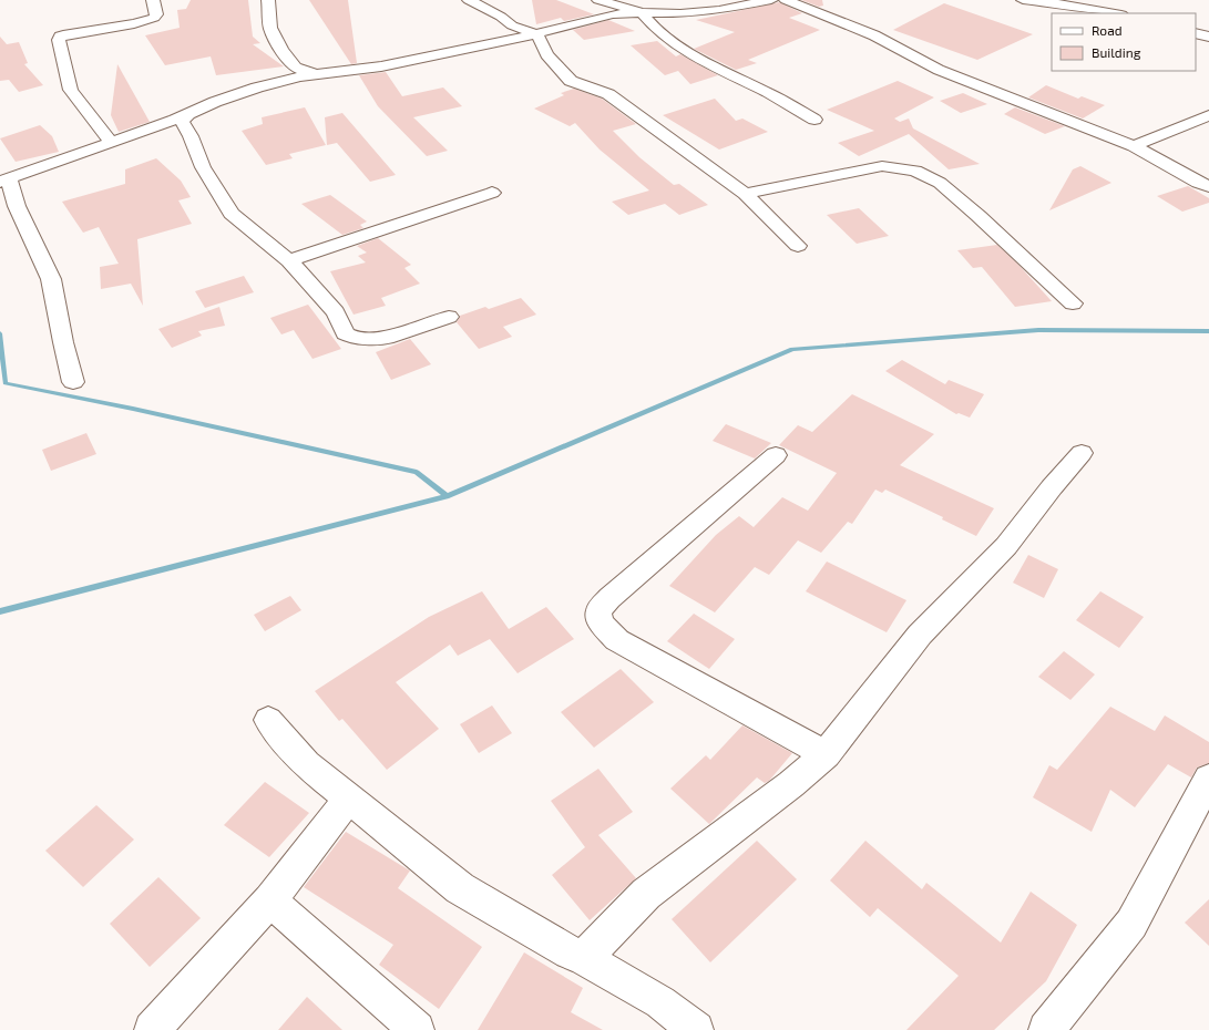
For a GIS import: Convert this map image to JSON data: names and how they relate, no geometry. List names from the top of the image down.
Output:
{
  "legend": ["Road", "Building"]
}
